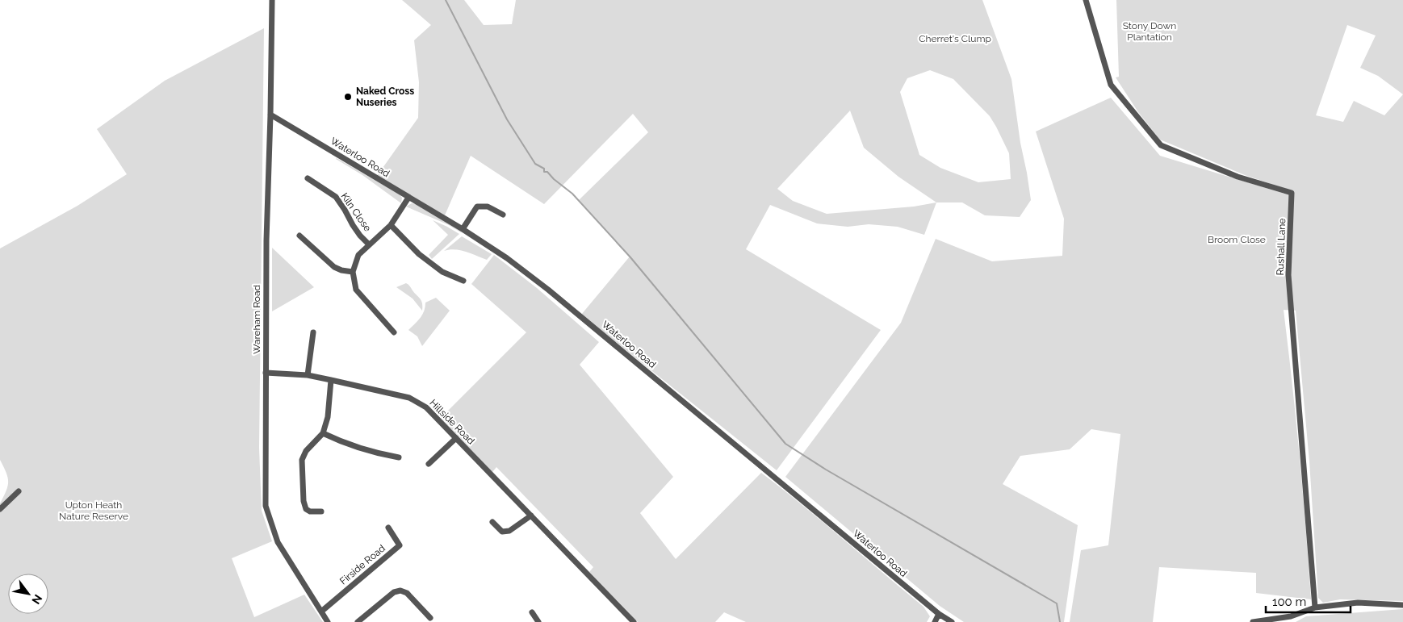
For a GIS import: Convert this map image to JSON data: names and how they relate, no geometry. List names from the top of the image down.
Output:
{
  "streets": {
    "street": [
      "Waterloo Road",
      "Kiln Close",
      "Rushall Lane",
      "Wareham Road",
      "Hillside Road",
      "Firside Road"
    ]
  },
  "crossings": [
    ["Waterloo Road", "Wareham Road"],
    ["Wareham Road", "Hillside Road"],
    ["Wareham Road", "Firside Road"]
  ],
  "parks": [
    "Stony Down Plantation",
    "Cherret's Clump",
    "Broom Close",
    "Upton Heath Nature Reserve"
  ],
  "places": ["Naked Cross Nuseries"],
  "scale_bar": "100 m",
  "north": "bottom right"
}
